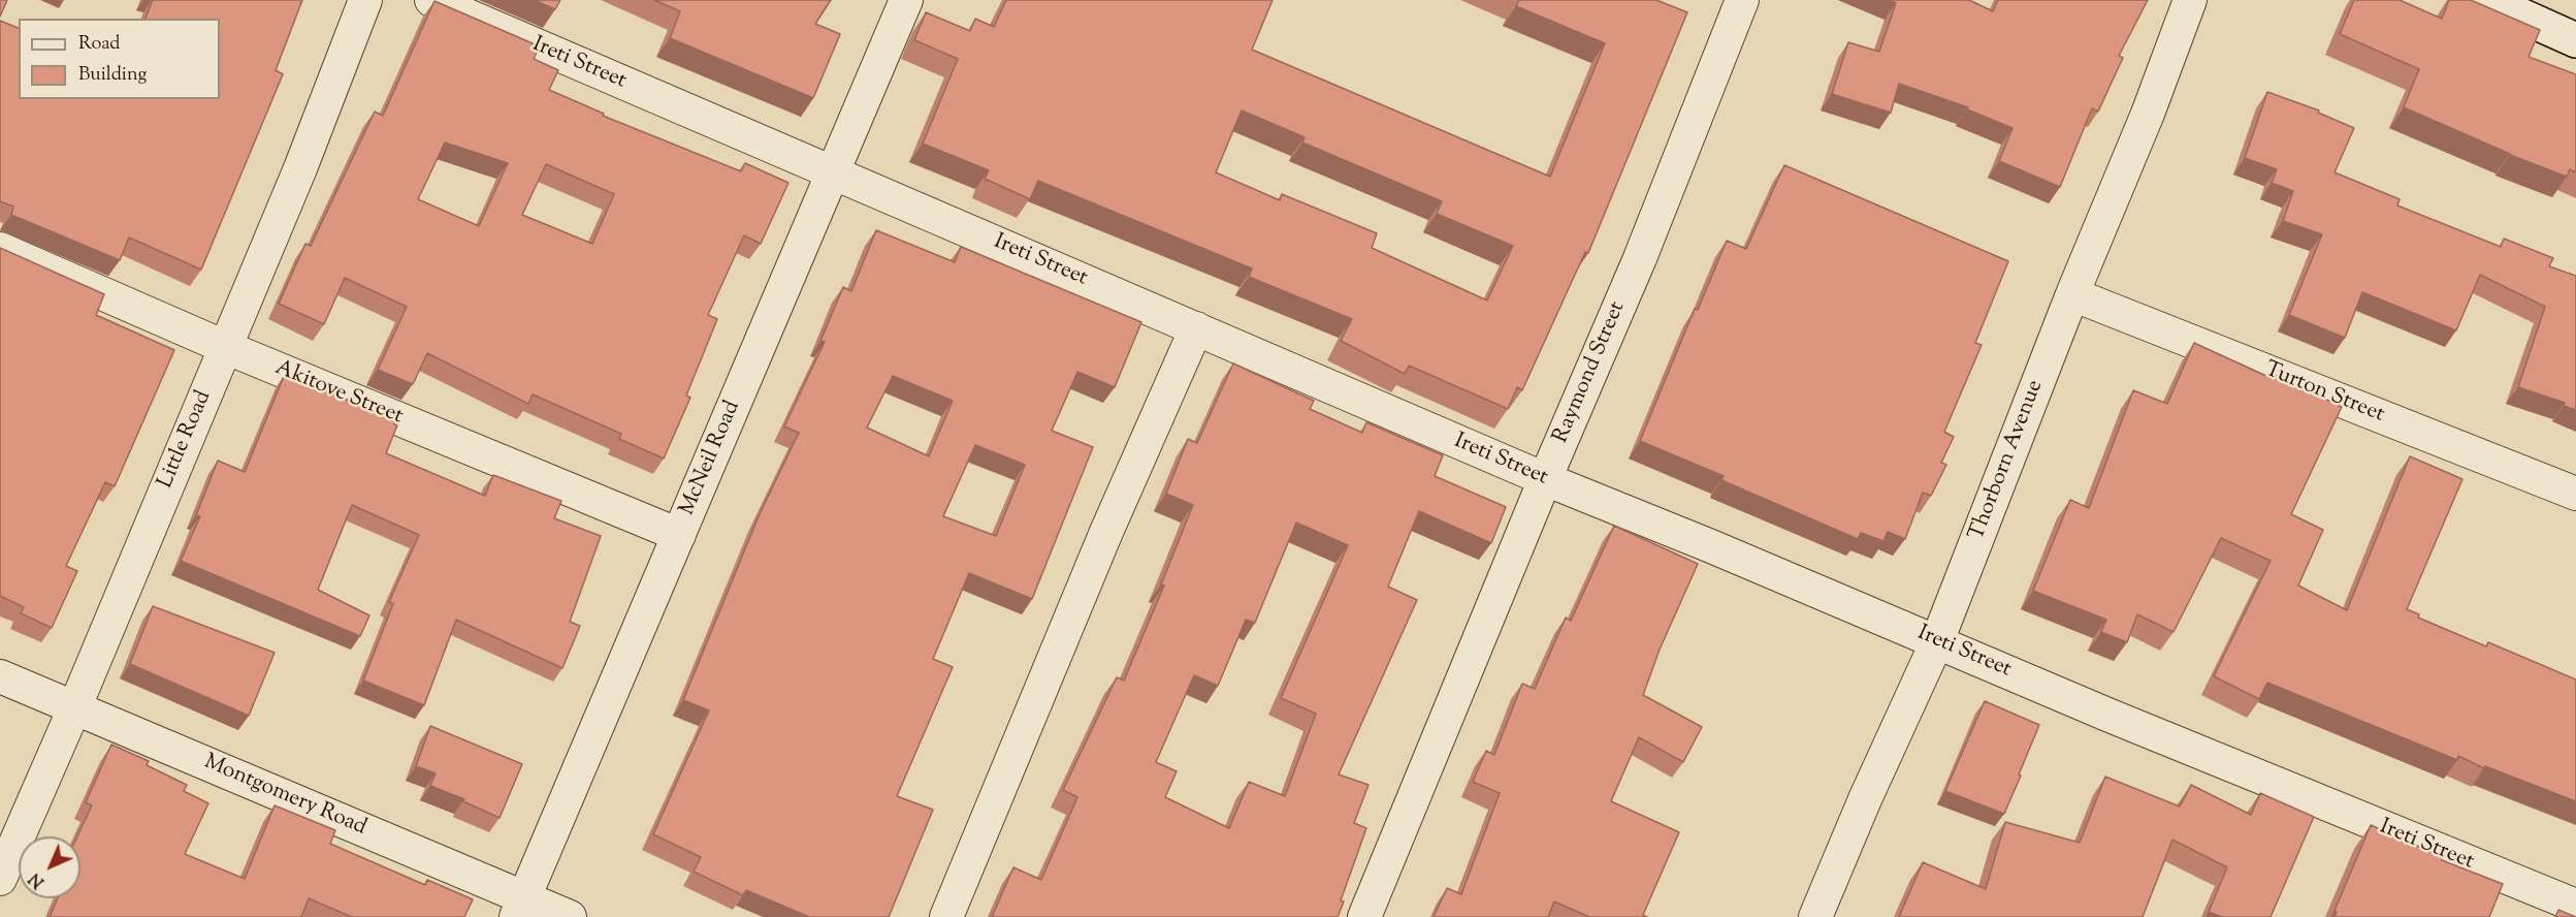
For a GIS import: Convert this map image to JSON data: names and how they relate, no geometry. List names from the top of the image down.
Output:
{
  "streets": {
    "street": [
      "Ireti Street",
      "Raymond Street",
      "Akitove Street",
      "Turton Street",
      "Little Road",
      "McNeil Road",
      "Thorborn Avenue",
      "Montgomery Road"
    ]
  },
  "crossings": [
    ["Ireti Street", "Raymond Street"],
    ["Ireti Street", "McNeil Road"],
    ["Ireti Street", "Thorborn Avenue"],
    ["Akitove Street", "Little Road"],
    ["Akitove Street", "McNeil Road"],
    ["Turton Street", "Thorborn Avenue"],
    ["Little Road", "Montgomery Road"],
    ["McNeil Road", "Montgomery Road"]
  ],
  "legend": ["Road", "Building"],
  "north": "bottom left"
}
